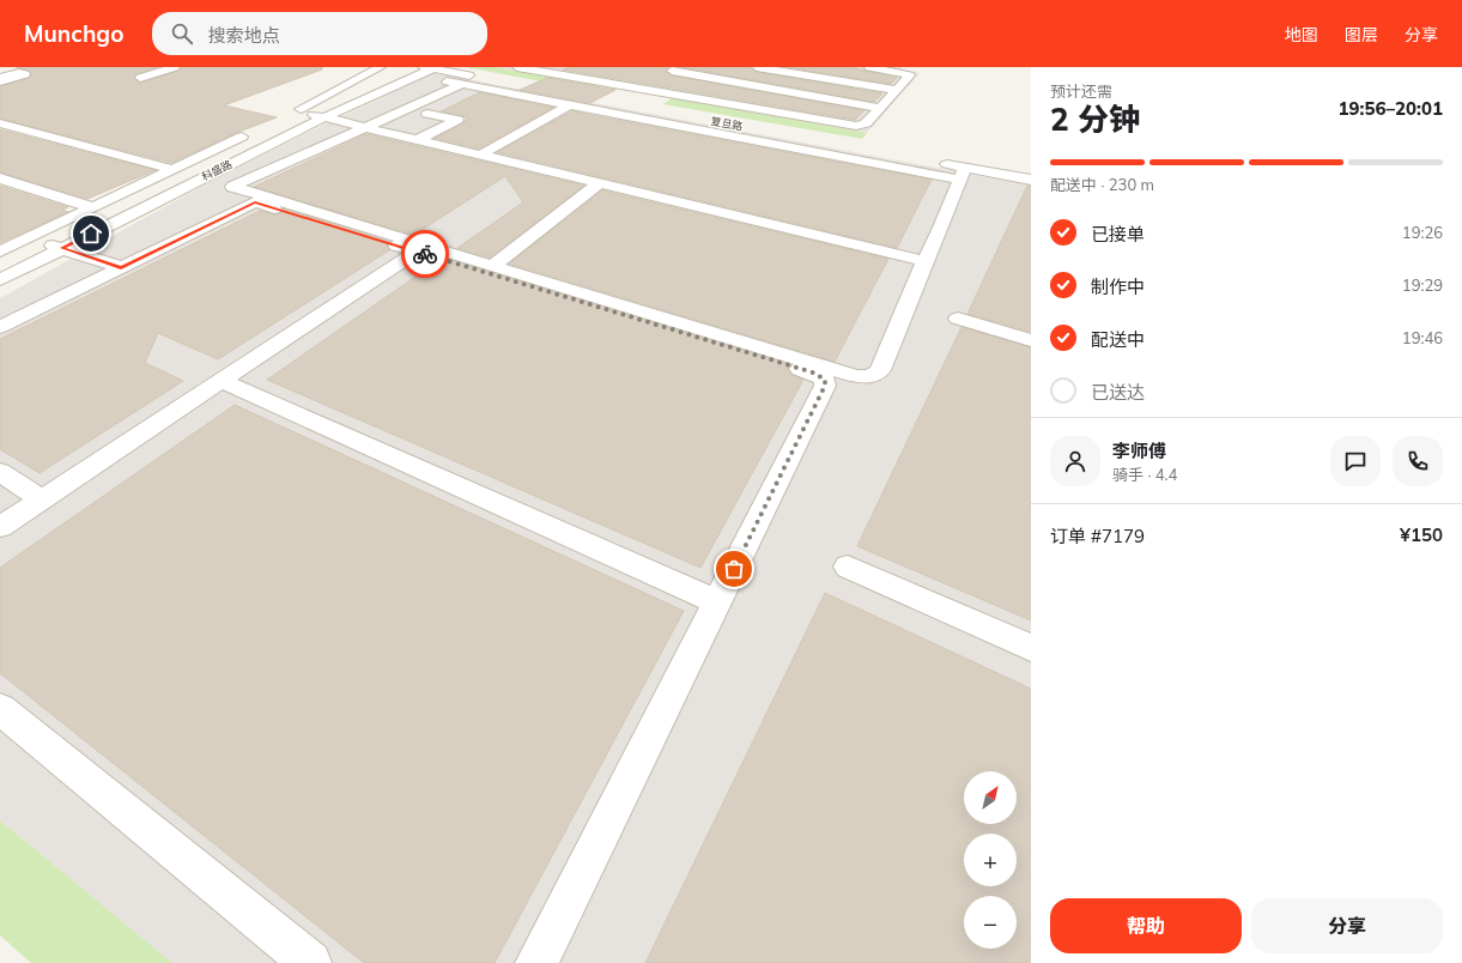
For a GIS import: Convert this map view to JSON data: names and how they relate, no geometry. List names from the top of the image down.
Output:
{
  "streets": {
    "street": ["复旦路", "科盛路"]
  },
  "crossings": [
    ["复旦路", "科盛路"]
  ],
  "north": "top right",
  "page": {
    "header": "Munchgo",
    "search": "搜索地点",
    "nav": ["地图", "图层", "分享"],
    "heading": ["2 分钟", "预计还需", "19:56–20:01"],
    "panel": [
      "李师傅",
      "骑手 · 4.4",
      "订单 #7179",
      "¥150"
    ],
    "bar": "配送中 · 230 m",
    "list": [
      ["已接单", "19:26"],
      ["制作中", "19:29"],
      ["配送中", "19:46"],
      "已送达"
    ],
    "map_buttons": ["+", "−"],
    "buttons": ["帮助", "分享"]
  }
}
